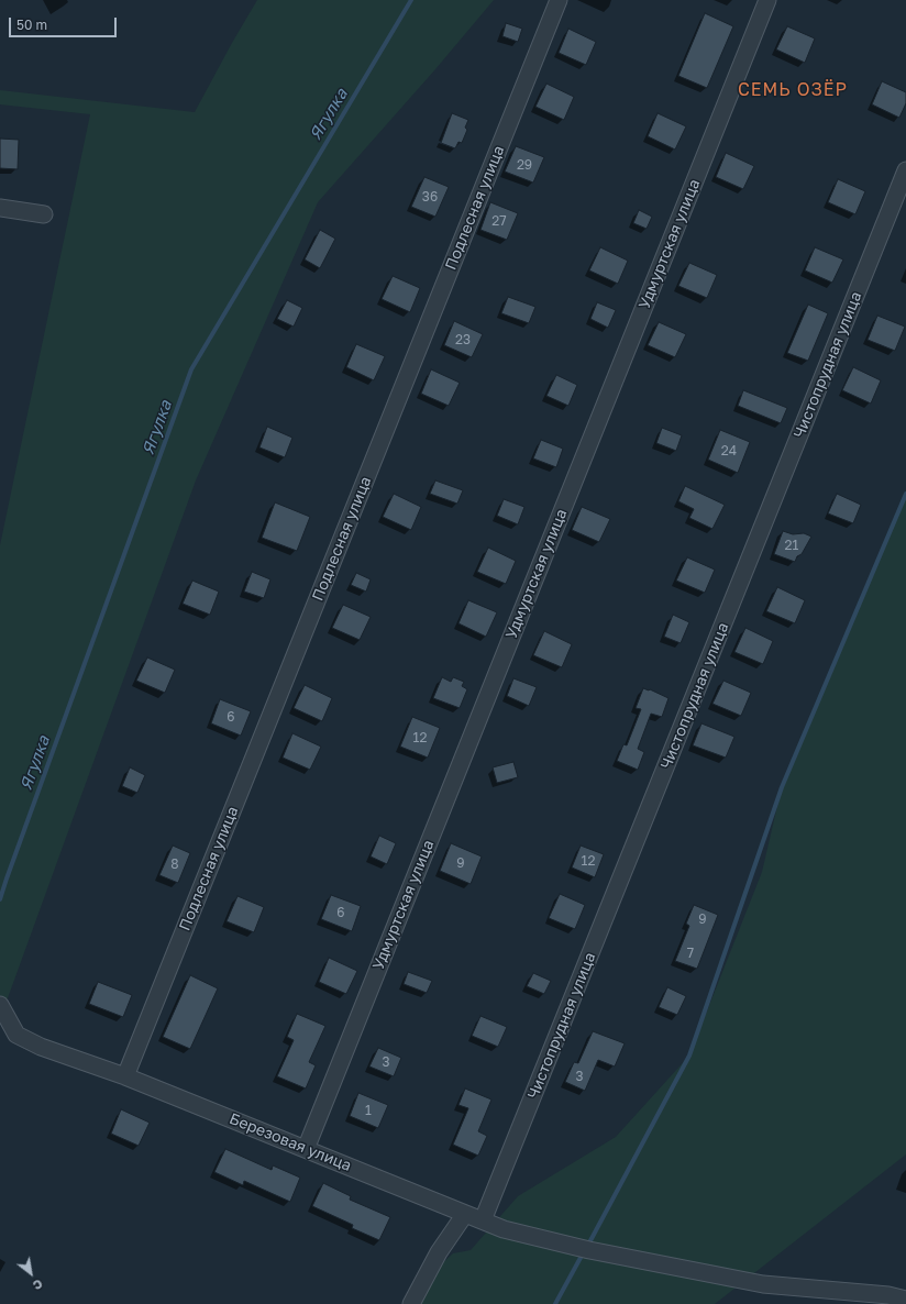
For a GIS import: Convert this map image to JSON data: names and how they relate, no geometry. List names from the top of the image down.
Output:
{
  "streets": {
    "street": [
      "Подлесная улица",
      "Удмуртская улица",
      "Чистопрудная улица",
      "Березовая улица"
    ]
  },
  "crossings": [
    ["Подлесная улица", "Березовая улица"],
    ["Удмуртская улица", "Березовая улица"],
    ["Чистопрудная улица", "Березовая улица"]
  ],
  "districts": ["СЕМЬ ОЗЁР"],
  "water": ["Ягулка"],
  "house_numbers": [
    "29",
    "36",
    "27",
    "23",
    "24",
    "21",
    "6",
    "12",
    "12",
    "9",
    "8",
    "6",
    "9",
    "7",
    "3",
    "3",
    "1"
  ],
  "scale_bar": "50 m",
  "north": "bottom right"
}
